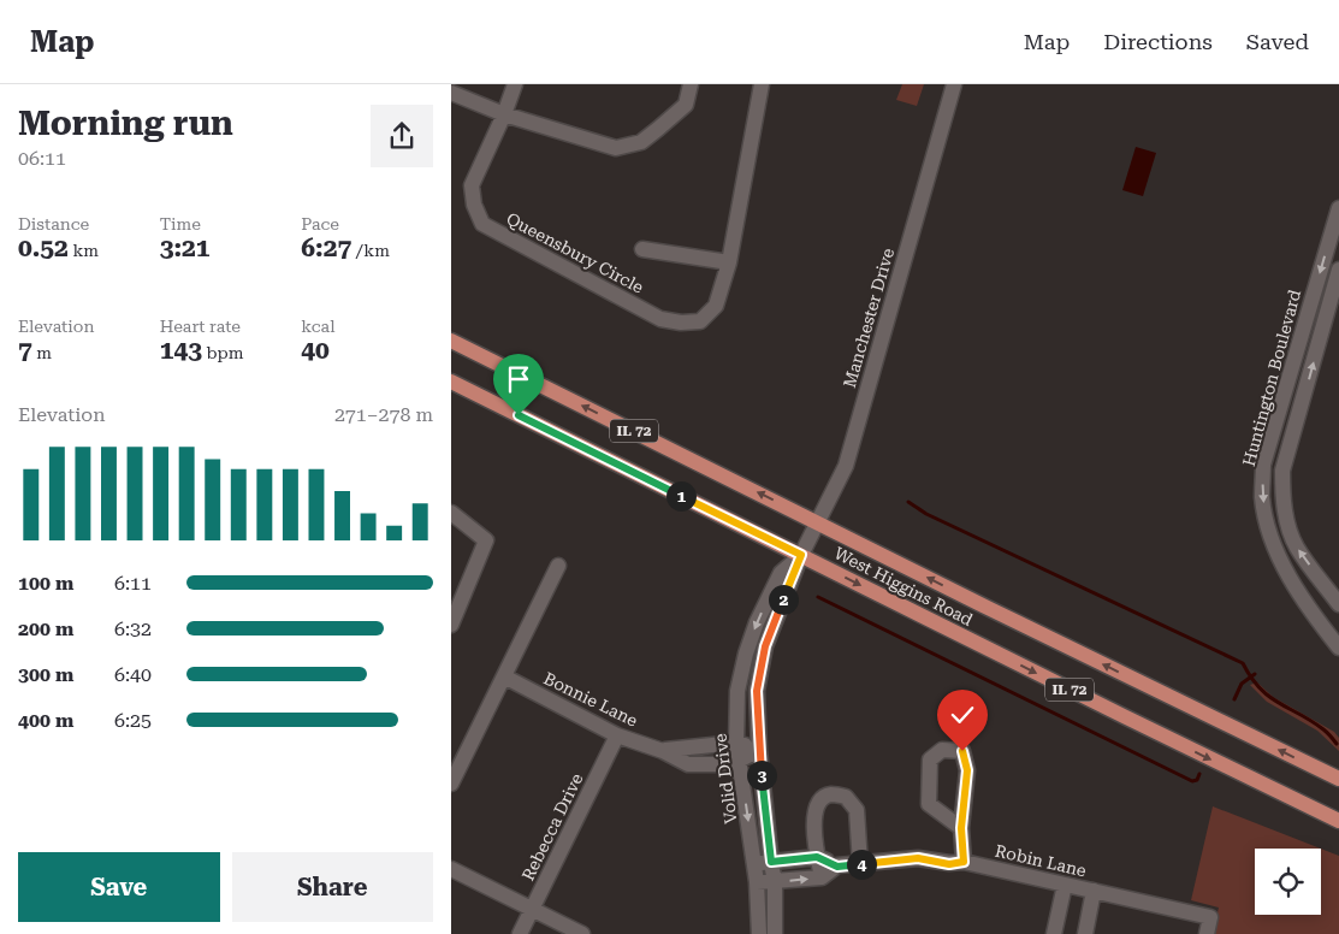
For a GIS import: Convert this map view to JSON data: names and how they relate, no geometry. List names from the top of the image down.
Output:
{
  "streets": {
    "main road": ["IL 72", "West Higgins Road"],
    "street": [
      "Queensbury Circle",
      "Manchester Drive",
      "Huntington Boulevard",
      "Bonnie Lane",
      "Volid Drive",
      "Rebecca Drive",
      "Robin Lane"
    ]
  },
  "crossings": [
    ["Manchester Drive", "West Higgins Road"],
    ["Manchester Drive", "Volid Drive"],
    ["West Higgins Road", "Volid Drive"],
    ["Bonnie Lane", "Volid Drive"],
    ["Bonnie Lane", "Rebecca Drive"],
    ["Volid Drive", "Robin Lane"]
  ],
  "page": {
    "header": "Map",
    "nav": ["Map", "Directions", "Saved"],
    "heading": ["Morning run", "06:11"],
    "stats": [
      ["Distance", "0.52 km"],
      ["Time", "3:21"],
      ["Pace", "6:27 /km"],
      ["Elevation", "7 m"],
      ["Heart rate", "143 bpm"],
      ["kcal", "40"]
    ],
    "chart": ["Elevation", "271–278 m"],
    "pins": [
      "1",
      "2",
      "3",
      "4"
    ],
    "list": [
      {
        "name": "100 m",
        "note": "6:11"
      },
      {
        "name": "200 m",
        "note": "6:32"
      },
      {
        "name": "300 m",
        "note": "6:40"
      },
      {
        "name": "400 m",
        "note": "6:25"
      }
    ],
    "buttons": ["Save", "Share"]
  }
}
